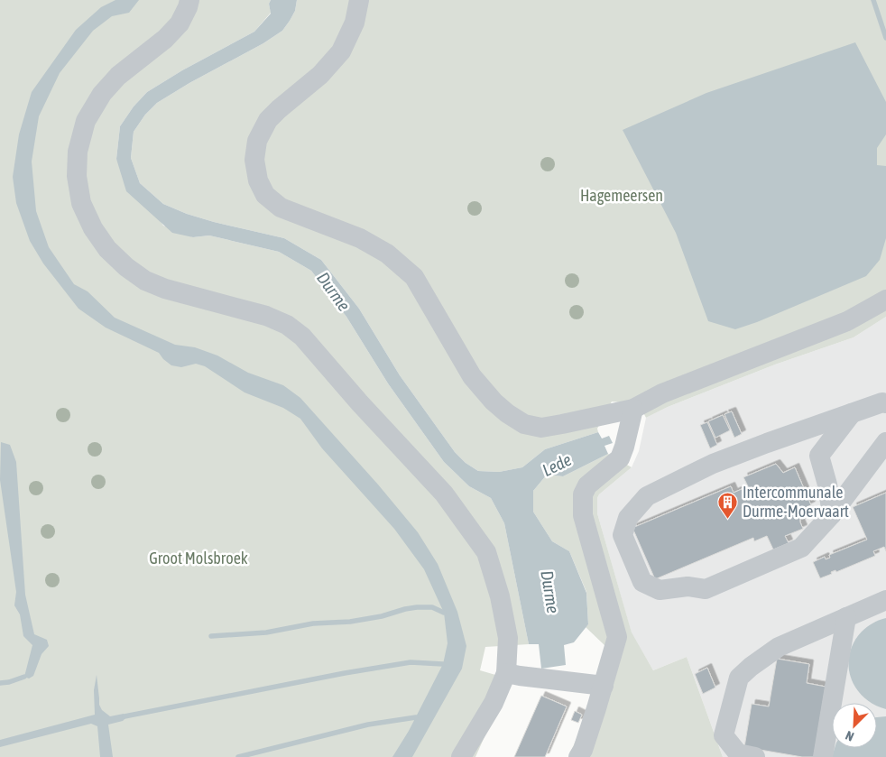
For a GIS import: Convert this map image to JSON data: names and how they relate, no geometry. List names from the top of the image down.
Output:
{
  "water": ["Durme", "Lede"],
  "parks": ["Hagemeersen", "Groot Molsbroek"],
  "places": {
    "building": ["Intercommunale Durme-Moervaart"]
  },
  "north": "bottom left"
}
